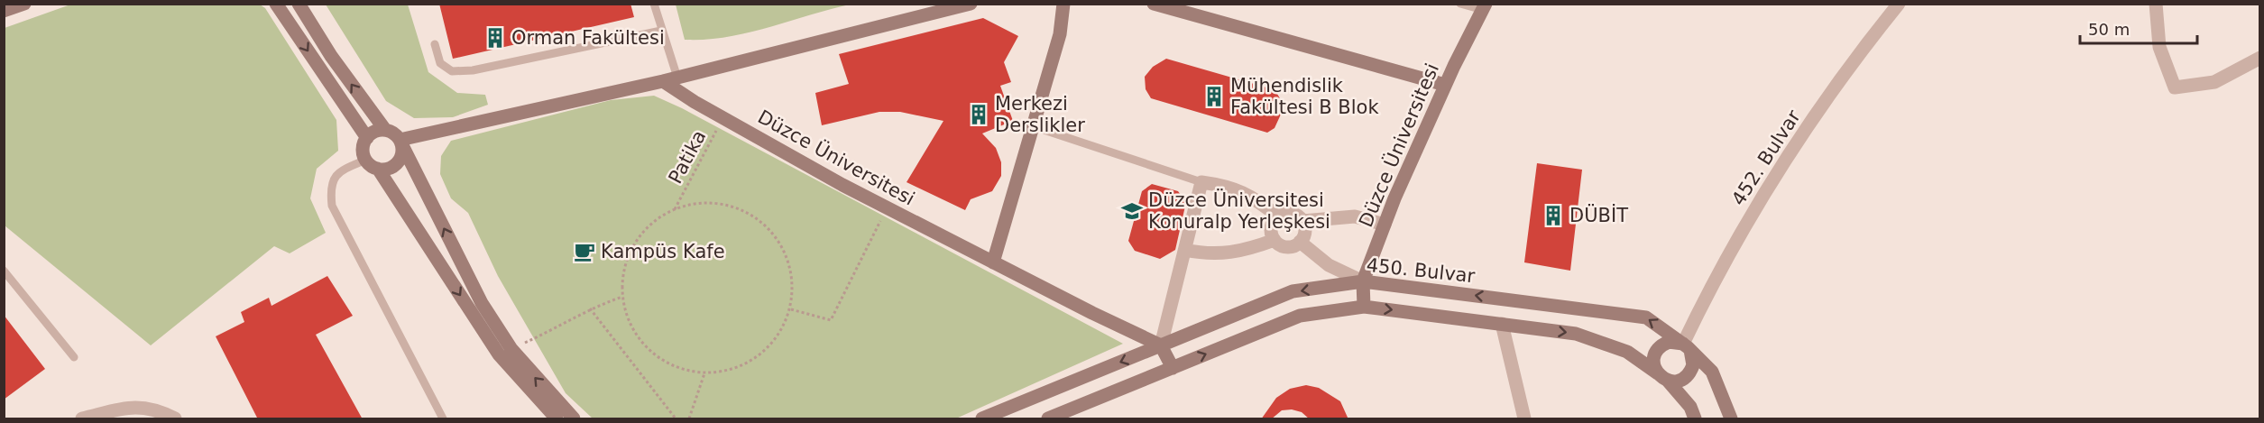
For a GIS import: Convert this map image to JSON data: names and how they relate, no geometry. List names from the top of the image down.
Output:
{
  "streets": {
    "street": ["Düzce Üniversitesi", "452. Bulvar", "450. Bulvar"],
    "path": ["Patika"]
  },
  "crossings": [
    ["Düzce Üniversitesi", "Patika"],
    ["Düzce Üniversitesi", "450. Bulvar"],
    ["452. Bulvar", "450. Bulvar"]
  ],
  "places": {
    "building": [
      "Orman Fakültesi",
      "Mühendislik Fakültesi B Blok",
      "Merkezi Derslikler",
      "DÜBİT"
    ],
    "school or university": ["Düzce Üniversitesi Konuralp Yerleşkesi"],
    "cafe": ["Kampüs Kafe"]
  },
  "scale_bar": "50 m"
}
